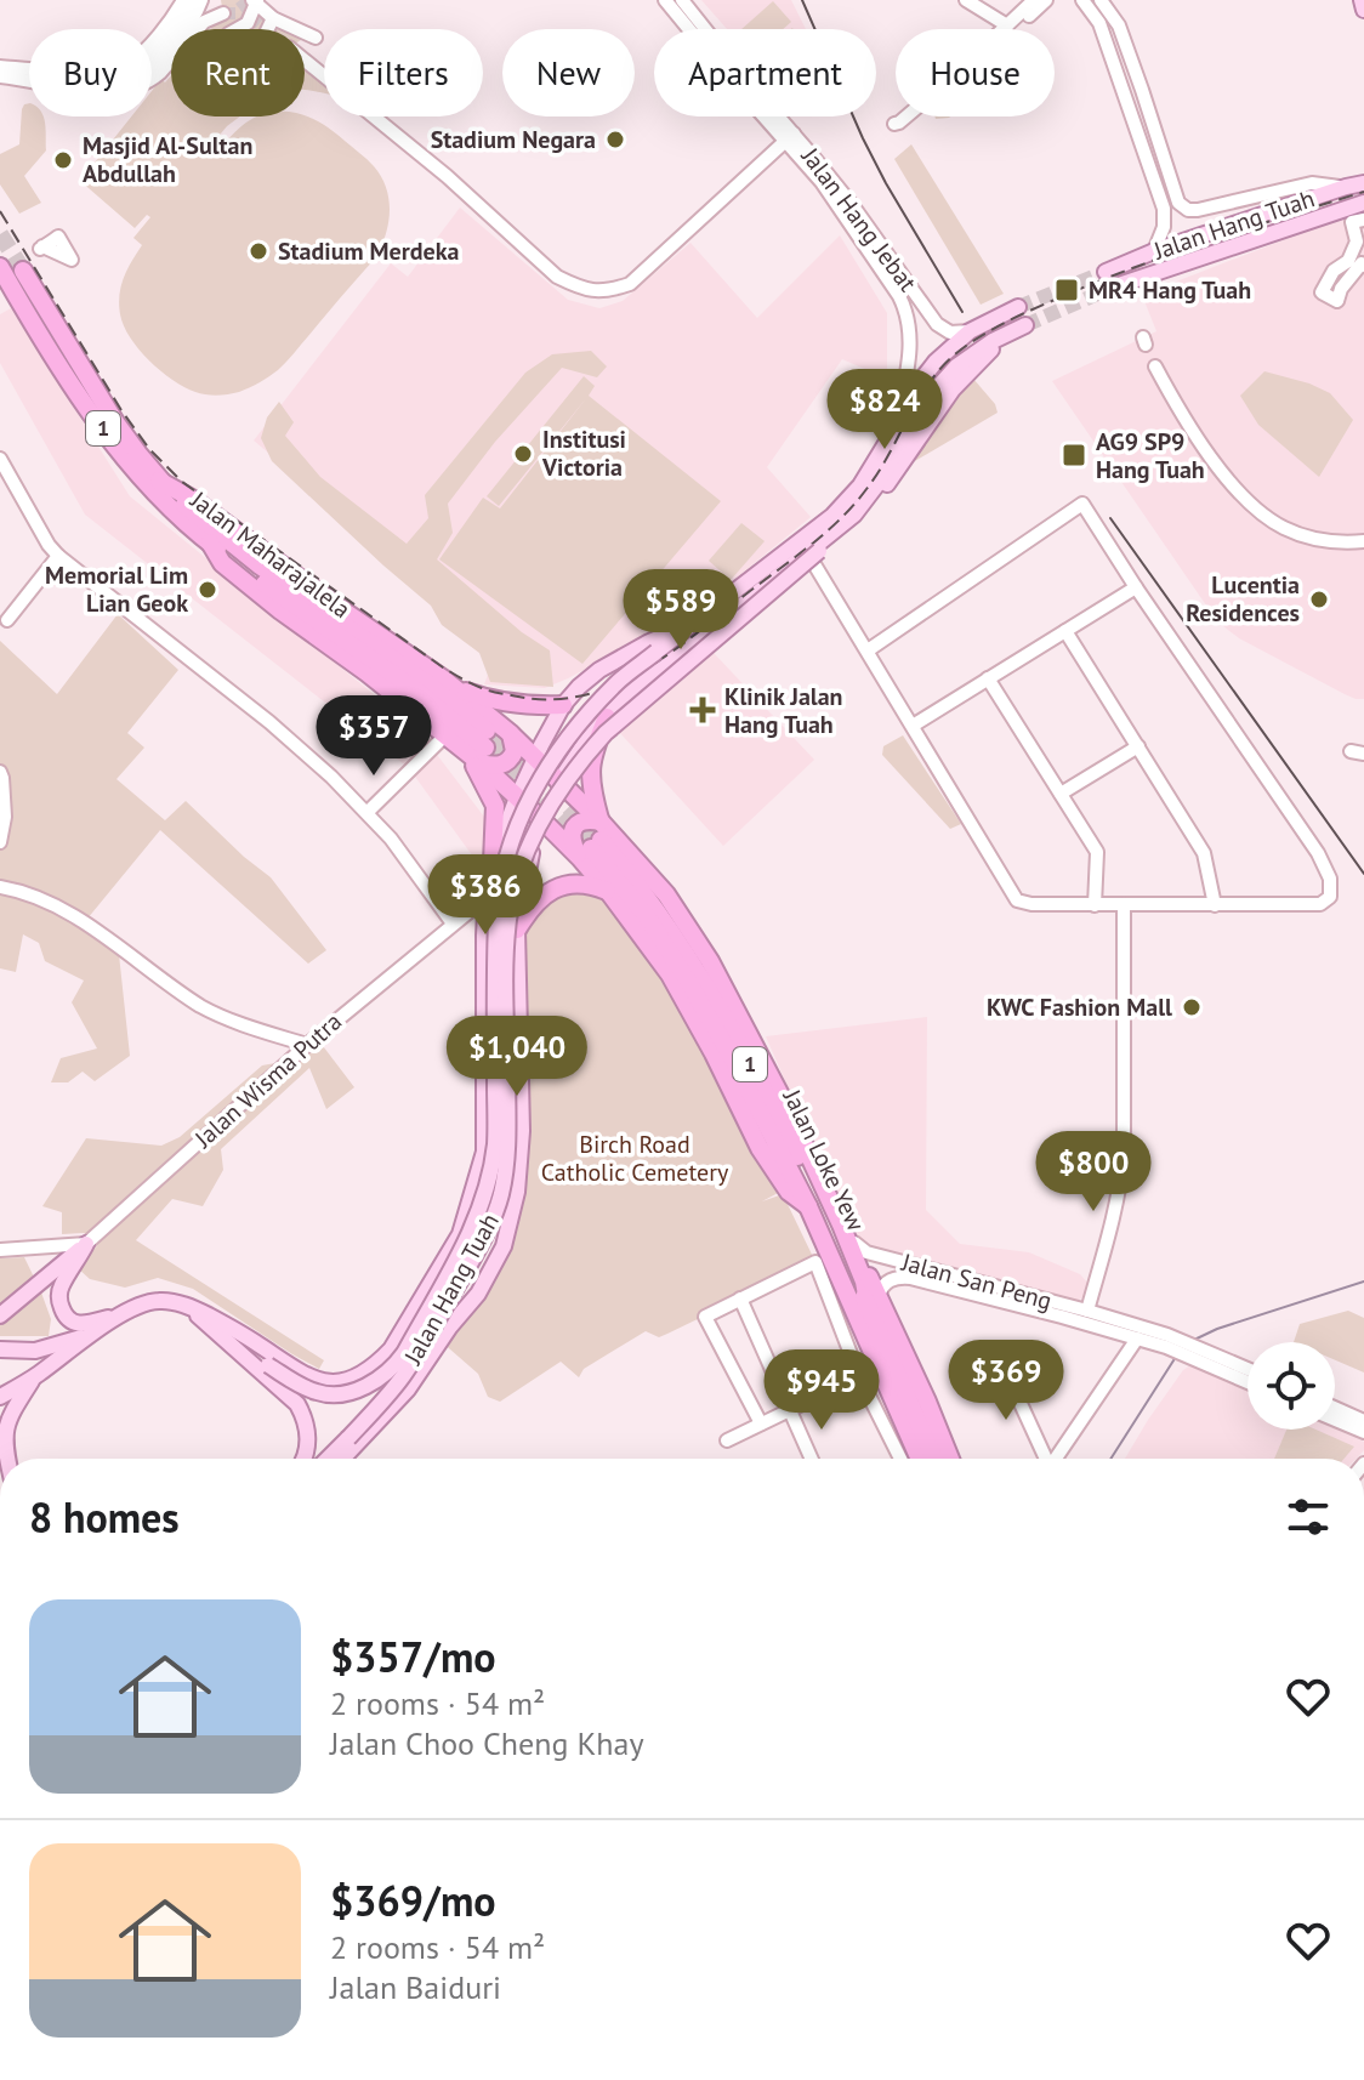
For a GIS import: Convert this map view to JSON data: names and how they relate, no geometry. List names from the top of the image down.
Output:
{
  "streets": {
    "highway": ["1", "Jalan Maharajalela", "Jalan Loke Yew"],
    "main road": ["Jalan Hang Tuah"],
    "street": ["Jalan Hang Jebat", "Jalan Wisma Putra", "Jalan San Peng"]
  },
  "crossings": [
    ["Jalan Hang Jebat", "Jalan Hang Tuah"],
    ["Jalan Hang Tuah", "Jalan Wisma Putra"],
    ["Jalan Loke Yew", "Jalan San Peng"]
  ],
  "parks": ["Birch Road Catholic Cemetery"],
  "places": {
    "other": [
      "Stadium Negara",
      "Masjid Al-Sultan Abdullah",
      "Stadium Merdeka",
      "Institusi Victoria",
      "Memorial Lim Lian Geok",
      "Lucentia Residences",
      "KWC Fashion Mall"
    ],
    "transit": ["MR4 Hang Tuah", "AG9 SP9 Hang Tuah"],
    "health": ["Klinik Jalan Hang Tuah"]
  },
  "page": {
    "chip": [
      "Buy",
      "Rent",
      "Filters",
      "New",
      "Apartment",
      "House"
    ],
    "price": [
      "$824",
      "$589",
      "$357",
      "$386",
      "$1,040",
      "$800",
      "$369",
      "$945"
    ],
    "heading": "8 homes",
    "list": [
      {
        "name": "$357/mo",
        "note": "2 rooms · 54 m² · Jalan Choo Cheng Khay"
      },
      {
        "name": "$369/mo",
        "note": "2 rooms · 54 m² · Jalan Baiduri"
      }
    ]
  }
}
